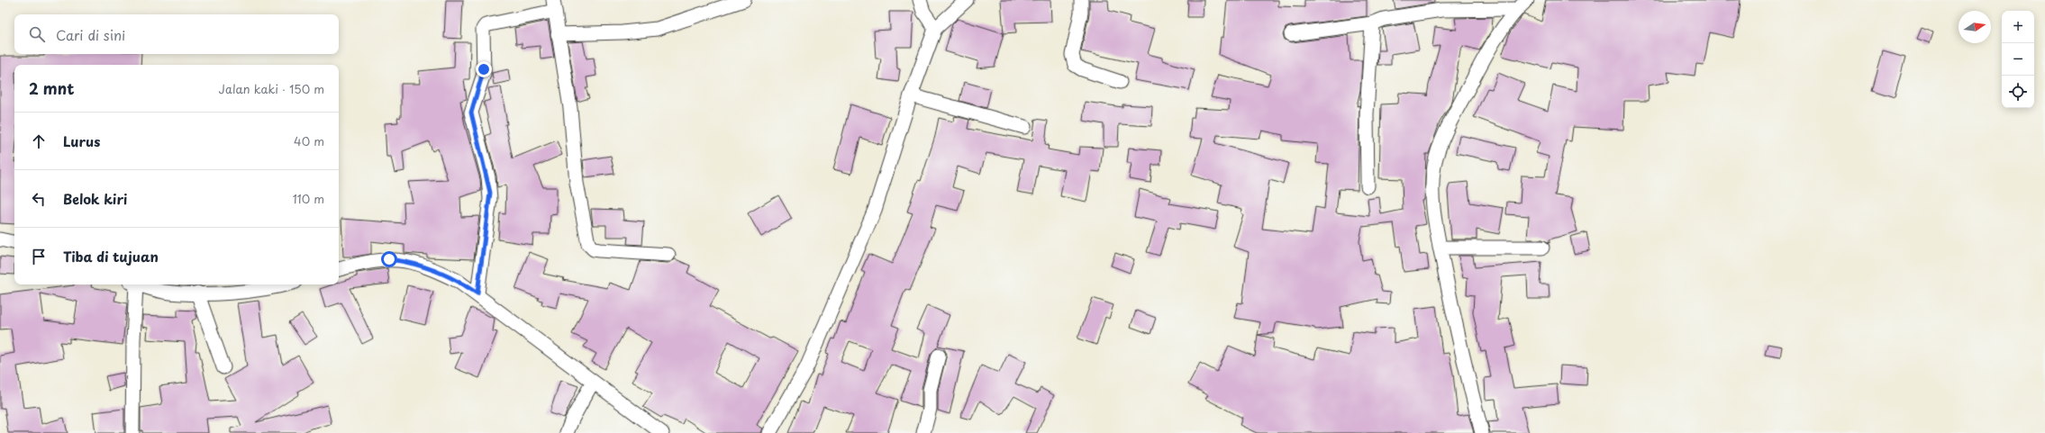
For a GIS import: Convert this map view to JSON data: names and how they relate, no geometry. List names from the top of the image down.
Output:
{
  "north": "right",
  "page": {
    "map_buttons": ["+", "−"],
    "search": "Cari di sini",
    "heading": ["2 mnt", "Jalan kaki · 150 m"],
    "list": [
      ["Lurus", "40 m"],
      ["Belok kiri", "110 m"],
      "Tiba di tujuan"
    ]
  }
}
